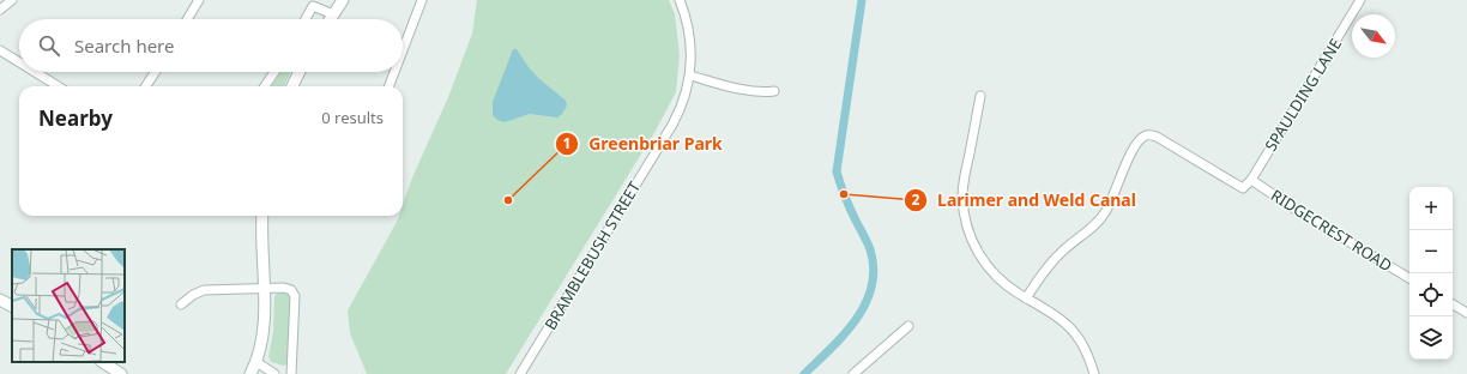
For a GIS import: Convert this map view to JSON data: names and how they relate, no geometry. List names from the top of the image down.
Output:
{
  "streets": {
    "street": ["SPAULDING LANE", "RIDGECREST ROAD", "BRAMBLEBUSH STREET"]
  },
  "crossings": [
    ["SPAULDING LANE", "RIDGECREST ROAD"]
  ],
  "places": ["Larimer and Weld Canal", "Greenbriar Park"],
  "north": "bottom right",
  "page": {
    "search": "Search here",
    "heading": ["Nearby", "0 results"],
    "map_buttons": ["+", "−"]
  }
}
